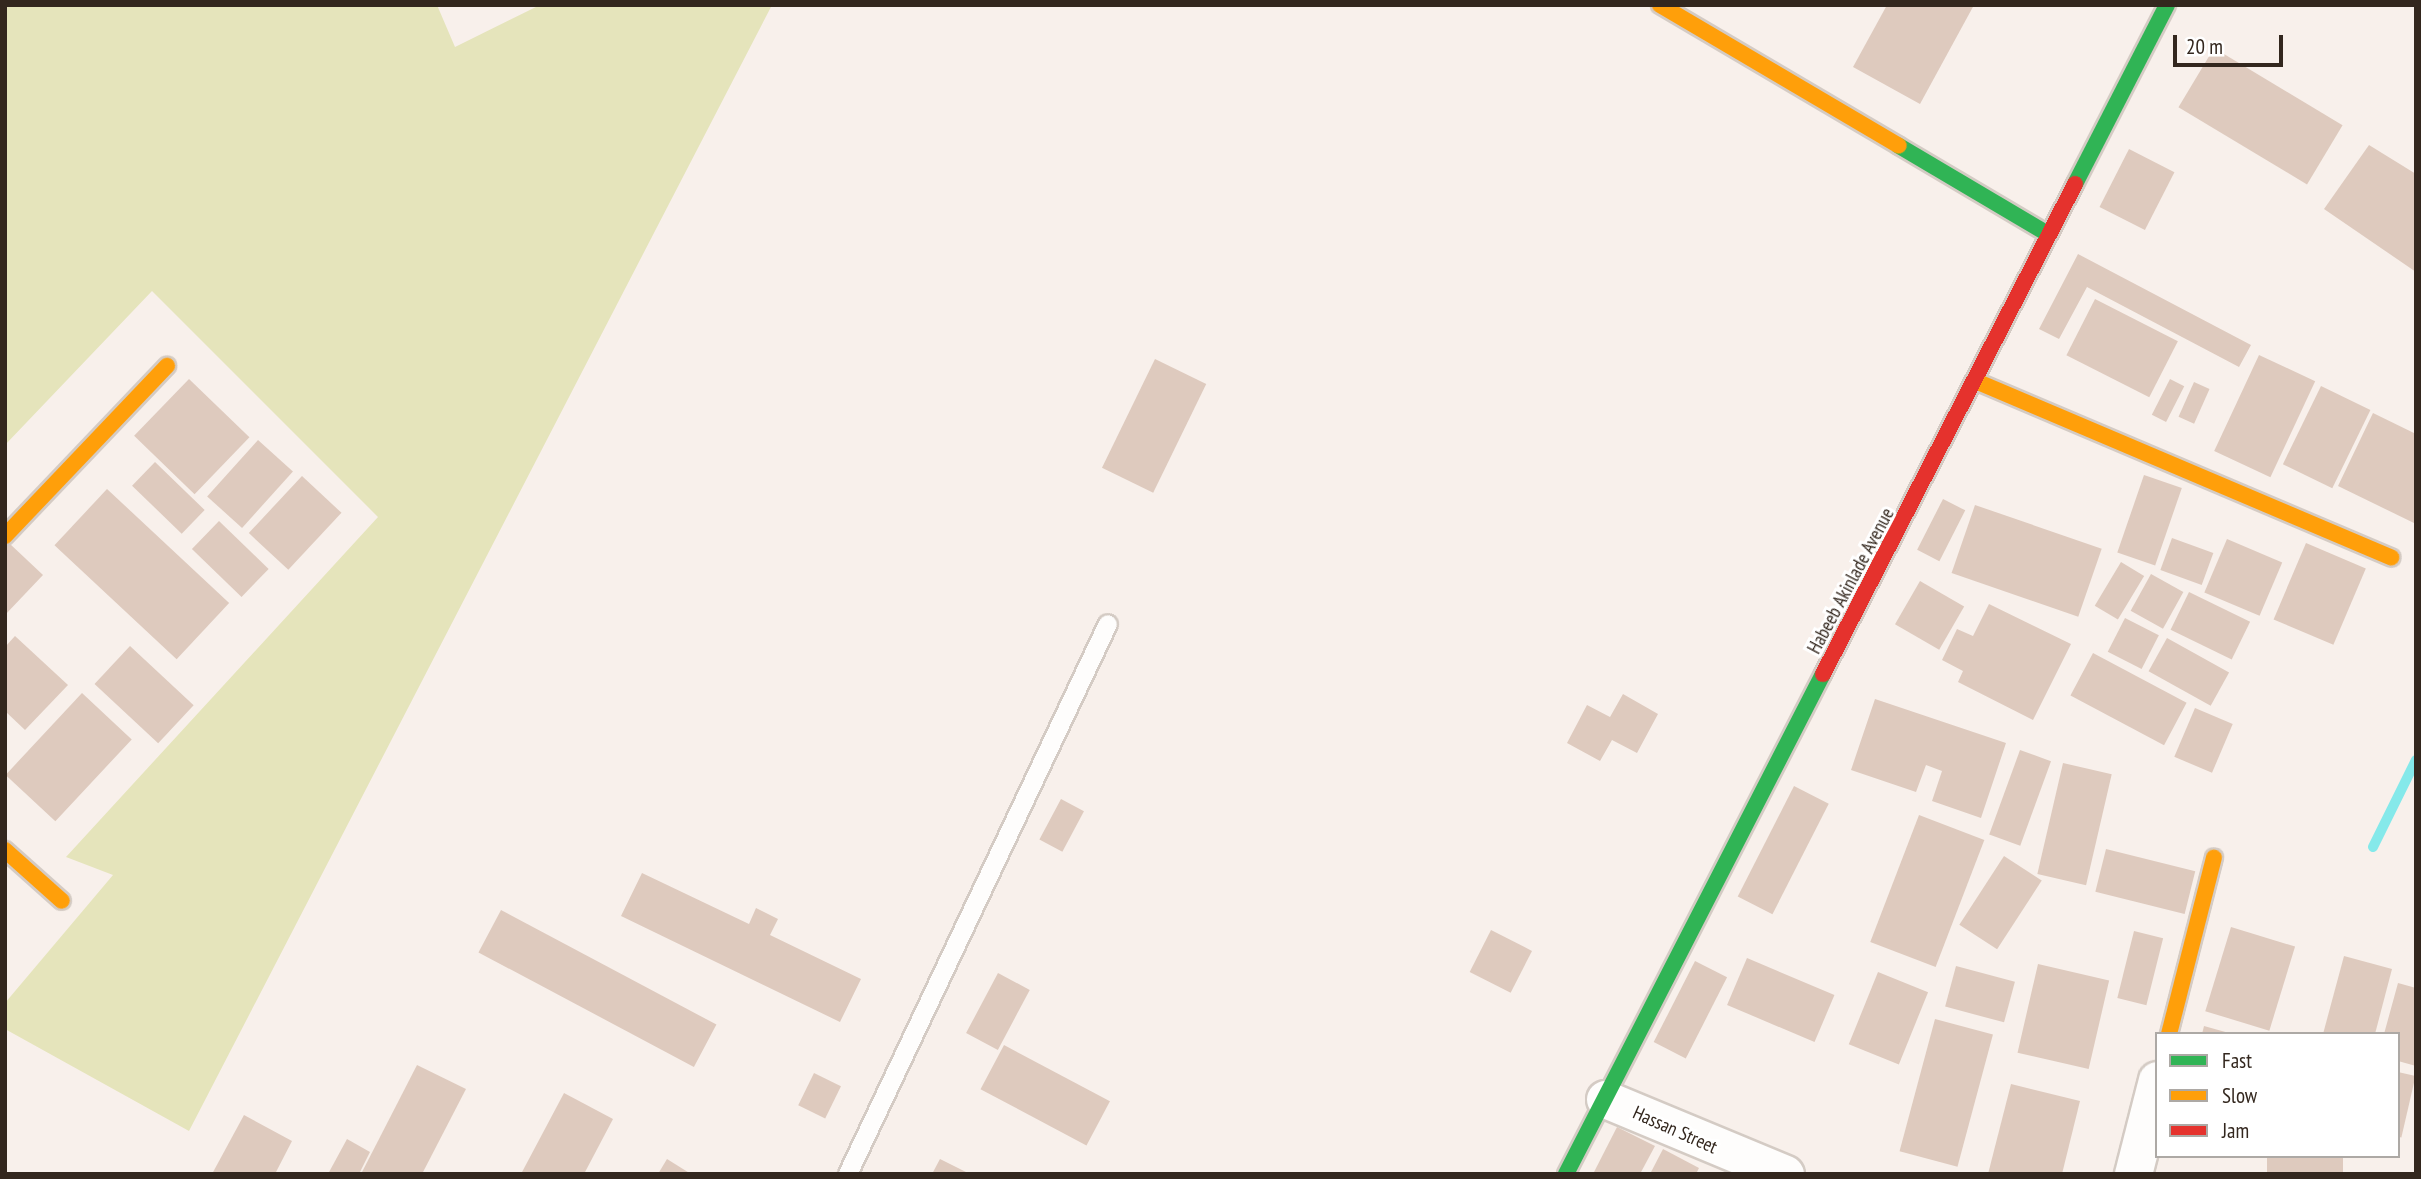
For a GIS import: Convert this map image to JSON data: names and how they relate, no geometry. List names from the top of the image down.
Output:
{
  "streets": {
    "street": ["Habeeb Akinlade Avenue", "Hassan Street"]
  },
  "crossings": [
    ["Habeeb Akinlade Avenue", "Hassan Street"]
  ],
  "legend": ["Fast", "Slow", "Jam"],
  "scale_bar": "20 m"
}
